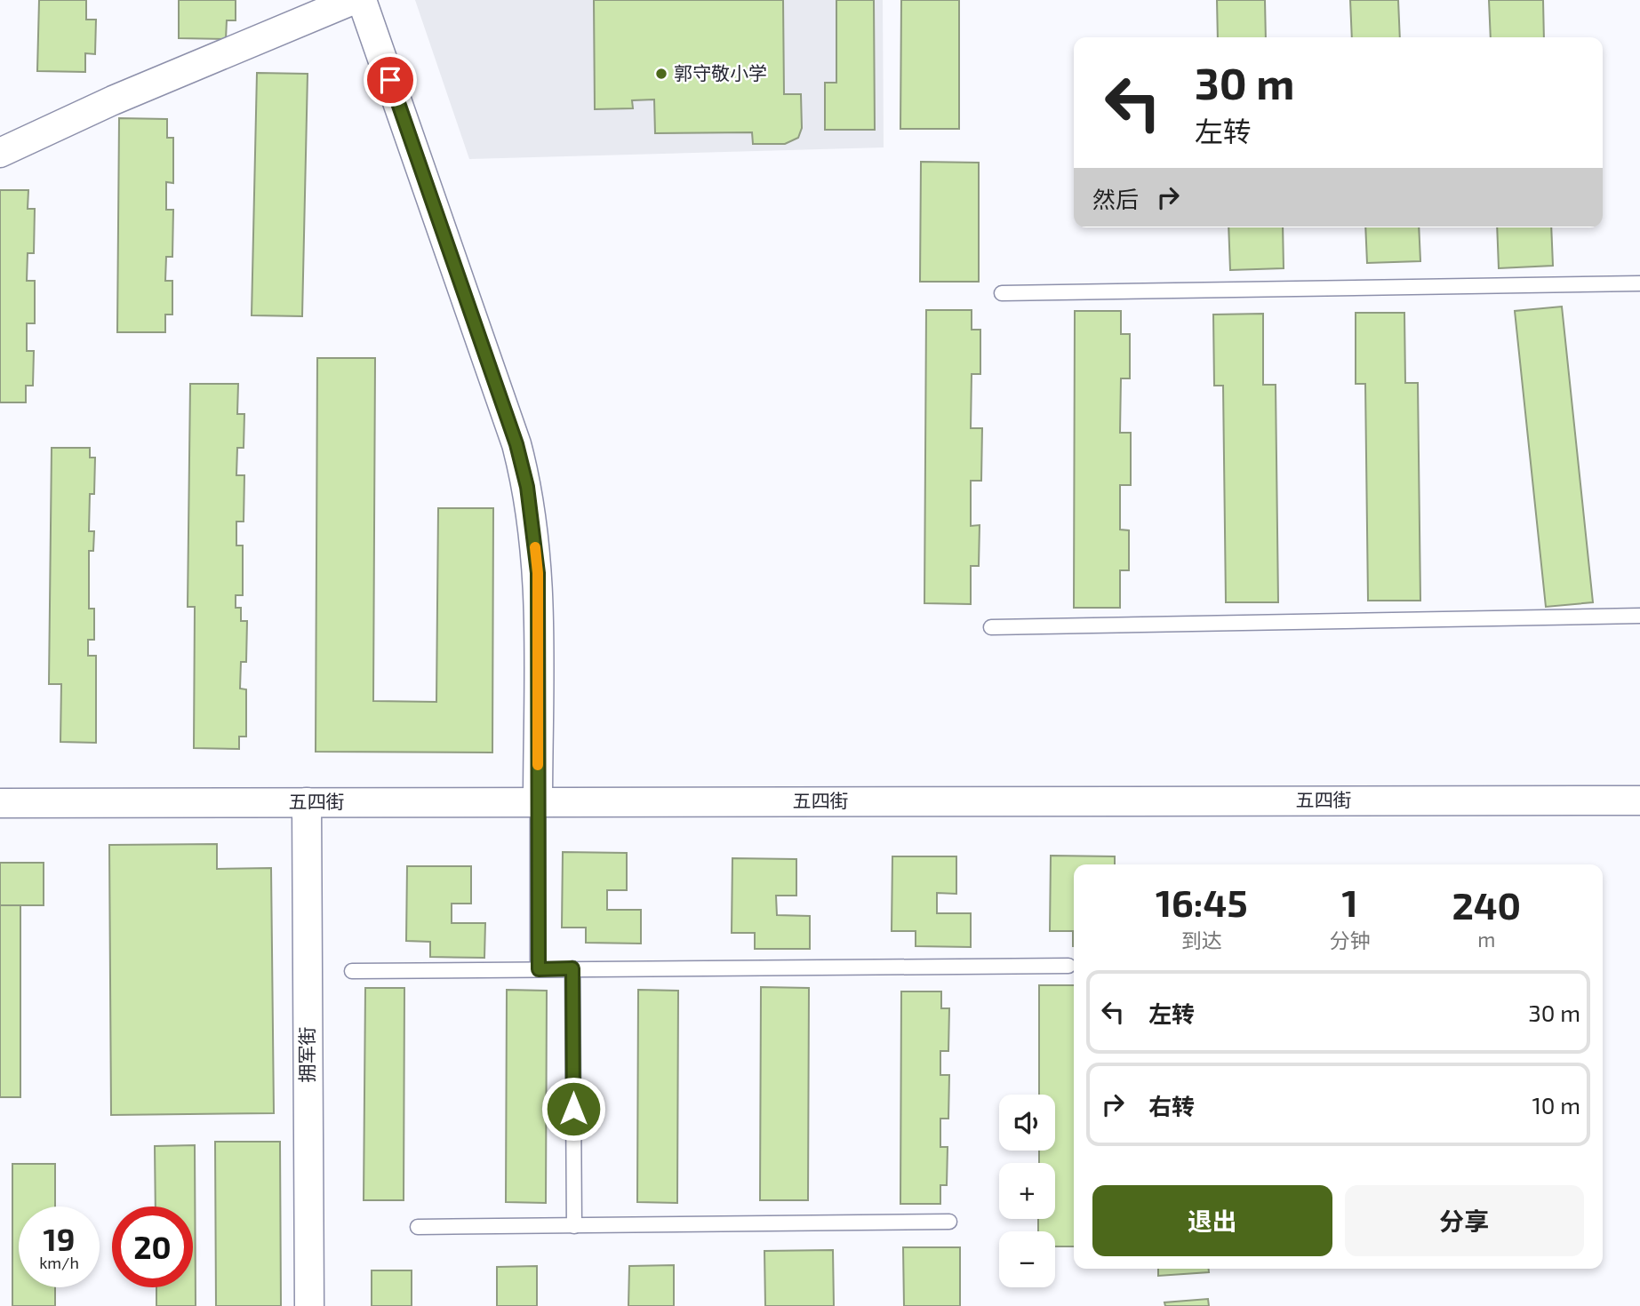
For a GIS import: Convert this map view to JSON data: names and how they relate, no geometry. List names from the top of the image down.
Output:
{
  "streets": {
    "street": ["五四街", "拥军街"]
  },
  "crossings": [
    ["五四街", "拥军街"]
  ],
  "places": ["郭守敬小学"],
  "page": {
    "turn": ["30 m", "左转"],
    "then": "然后",
    "eta": [
      "16:45",
      "到达",
      "1",
      "分钟",
      "240",
      "m"
    ],
    "list": [
      {
        "name": "左转",
        "value": "30 m"
      },
      {
        "name": "右转",
        "value": "10 m"
      }
    ],
    "map_buttons": ["+", "−"],
    "buttons": ["退出", "分享"],
    "speed": "19 km/h",
    "limit": "20"
  }
}
